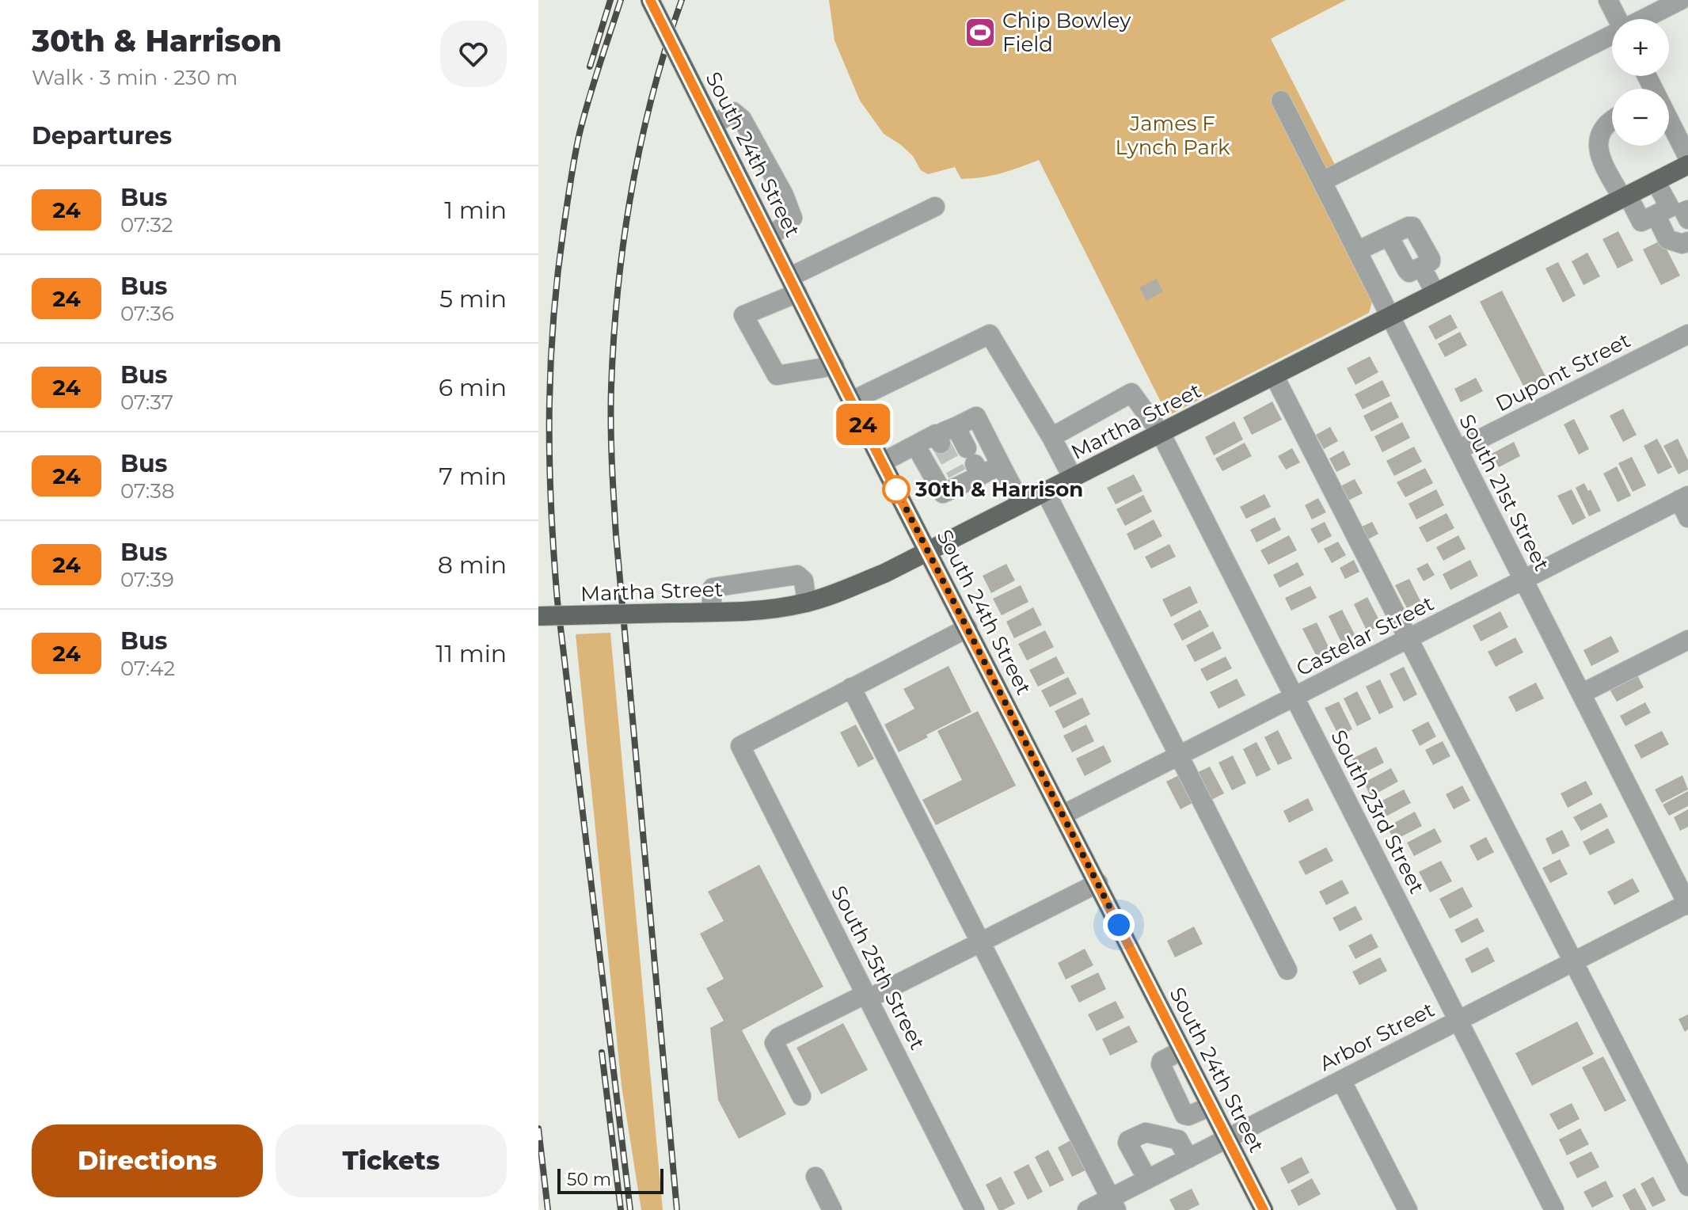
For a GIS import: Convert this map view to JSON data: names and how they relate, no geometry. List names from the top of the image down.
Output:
{
  "streets": {
    "main road": ["South 24th Street", "Martha Street"],
    "street": [
      "Dupont Street",
      "South 21st Street",
      "Castelar Street",
      "South 23rd Street",
      "South 25th Street",
      "Arbor Street"
    ]
  },
  "crossings": [
    ["South 24th Street", "Martha Street"],
    ["South 24th Street", "Castelar Street"],
    ["South 24th Street", "Arbor Street"],
    ["Dupont Street", "South 21st Street"],
    ["Martha Street", "South 21st Street"],
    ["Martha Street", "South 23rd Street"],
    ["South 21st Street", "Castelar Street"],
    ["South 21st Street", "Arbor Street"],
    ["Castelar Street", "South 23rd Street"],
    ["South 23rd Street", "Arbor Street"]
  ],
  "parks": ["James F Lynch Park"],
  "places": {
    "sports": ["Chip Bowley Field"],
    "other": ["30th & Harrison"]
  },
  "lines": ["bus line 24"],
  "scale_bar": "50 m",
  "page": {
    "heading": [
      ["30th & Harrison", "Walk · 3 min · 230 m"],
      "Departures"
    ],
    "on_map": "24",
    "map_buttons": ["+", "−"],
    "list": [
      {
        "mark": "24",
        "name": "Bus",
        "note": "07:32",
        "value": "1 min"
      },
      {
        "mark": "24",
        "name": "Bus",
        "note": "07:36",
        "value": "5 min"
      },
      {
        "mark": "24",
        "name": "Bus",
        "note": "07:37",
        "value": "6 min"
      },
      {
        "mark": "24",
        "name": "Bus",
        "note": "07:38",
        "value": "7 min"
      },
      {
        "mark": "24",
        "name": "Bus",
        "note": "07:39",
        "value": "8 min"
      },
      {
        "mark": "24",
        "name": "Bus",
        "note": "07:42",
        "value": "11 min"
      }
    ],
    "buttons": ["Directions", "Tickets"],
    "scale": "50 m"
  }
}
